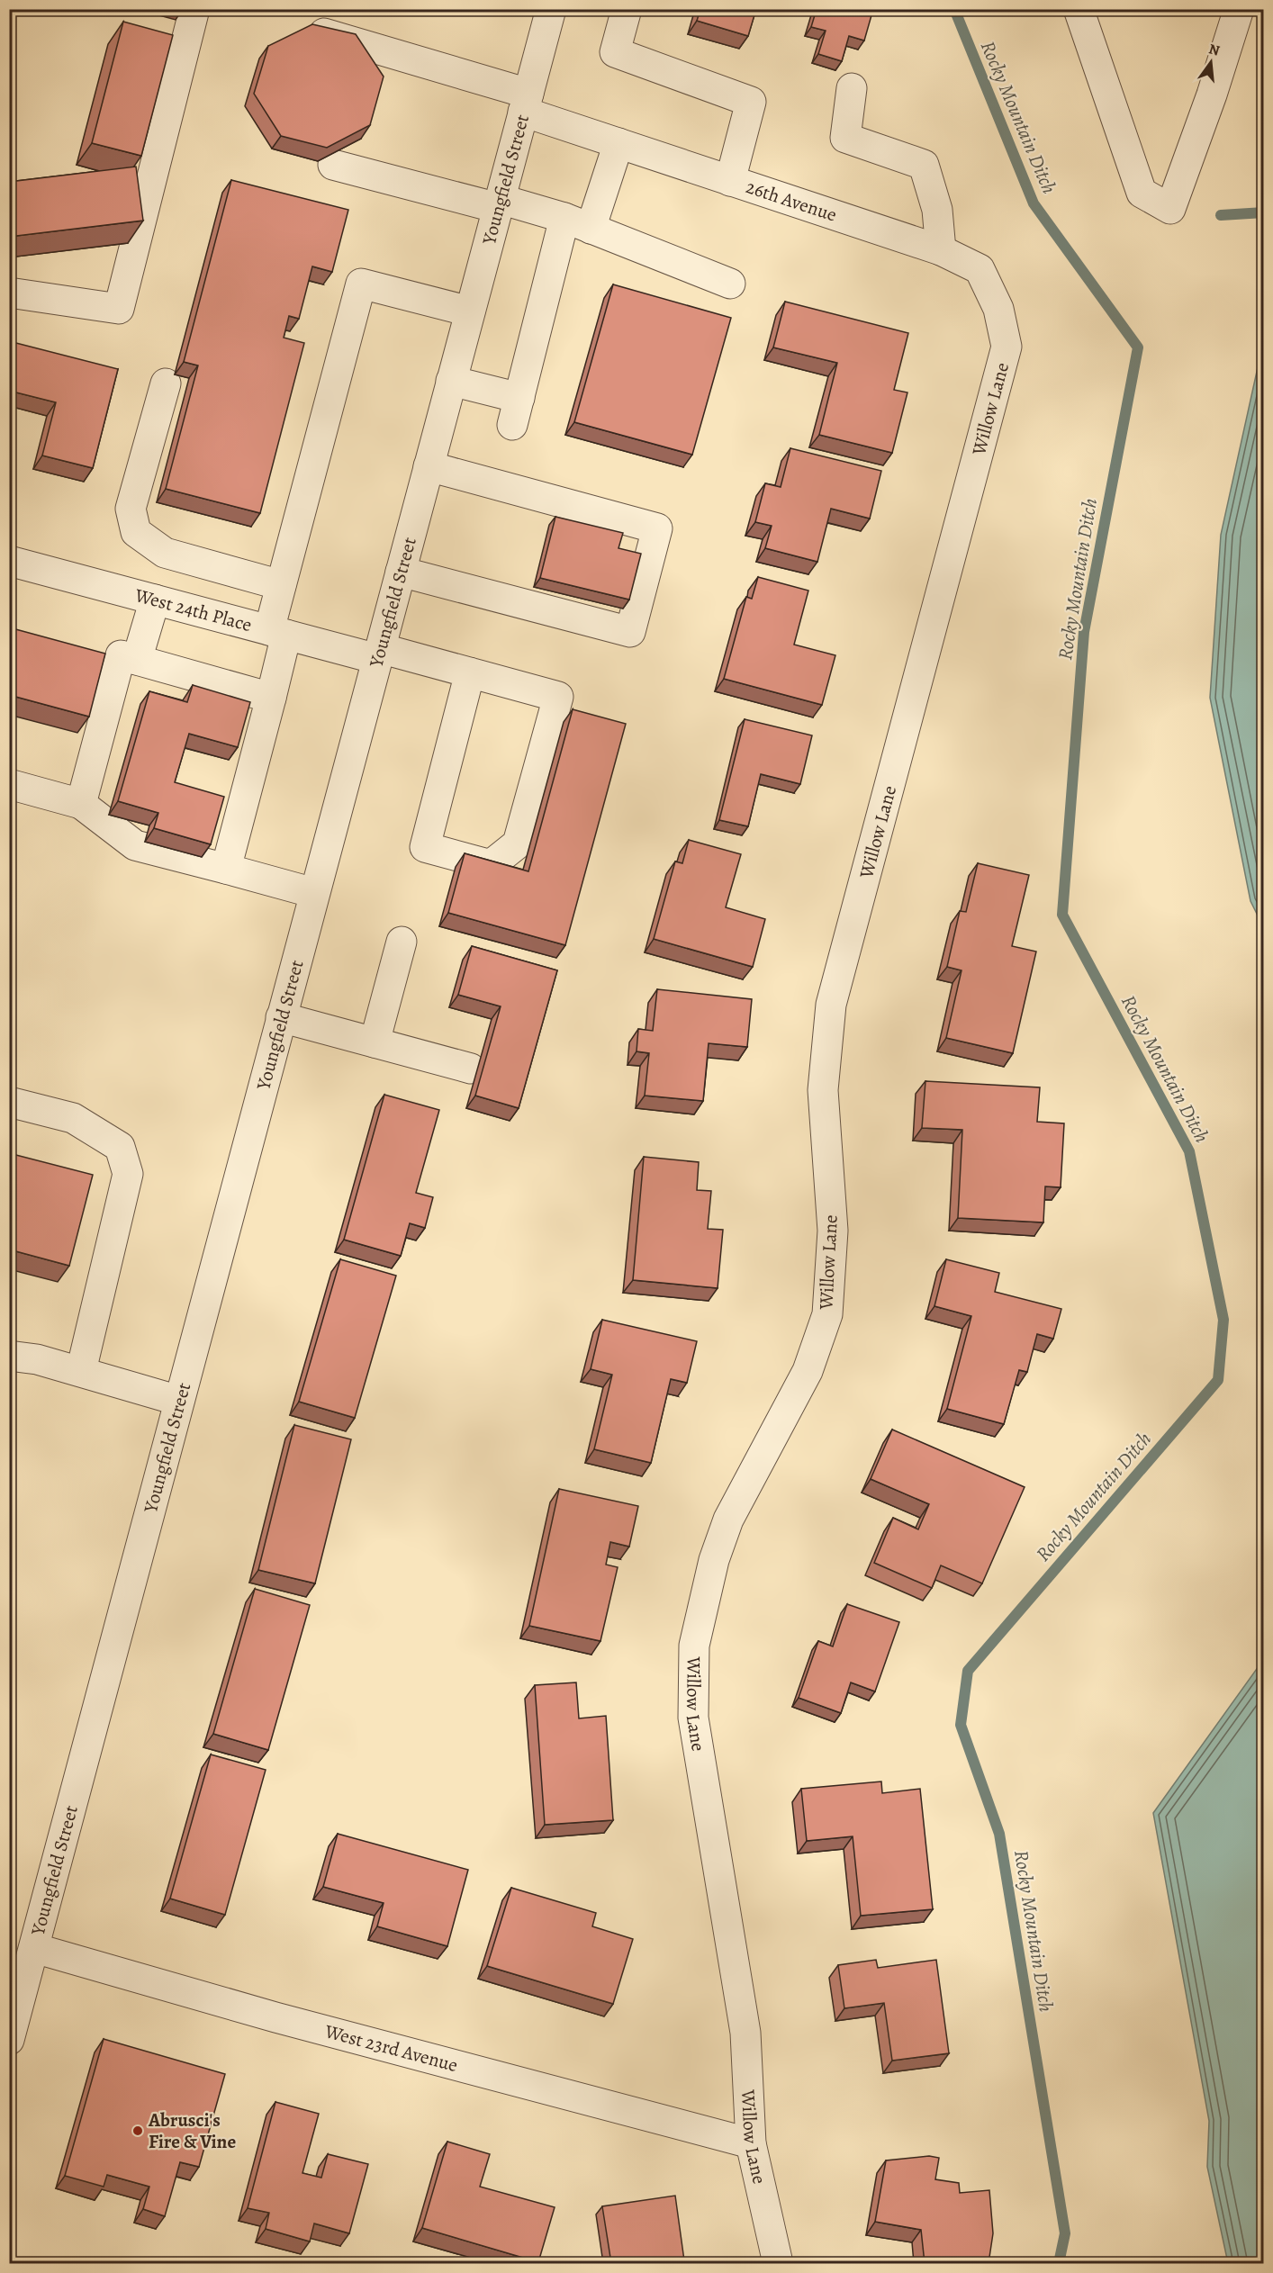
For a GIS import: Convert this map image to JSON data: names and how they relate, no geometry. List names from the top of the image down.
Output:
{
  "streets": {
    "street": [
      "Youngfield Street",
      "26th Avenue",
      "Willow Lane",
      "West 24th Place",
      "West 23rd Avenue"
    ]
  },
  "crossings": [
    ["Youngfield Street", "26th Avenue"],
    ["Youngfield Street", "West 24th Place"],
    ["Youngfield Street", "West 23rd Avenue"],
    ["26th Avenue", "Willow Lane"],
    ["Willow Lane", "West 23rd Avenue"]
  ],
  "water": ["Rocky Mountain Ditch"],
  "places": ["Abrusci's Fire & Vine"],
  "north": "top"
}
